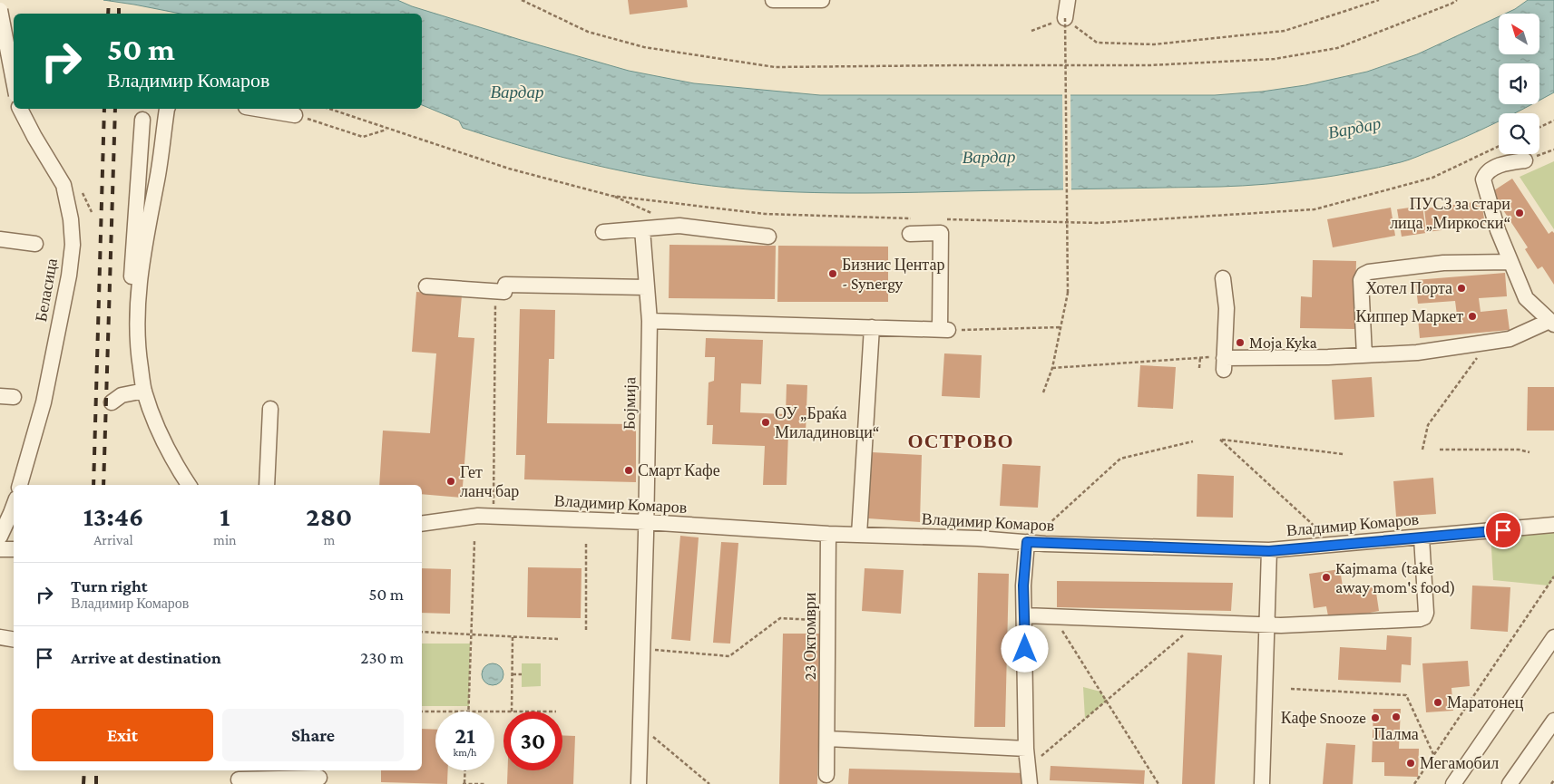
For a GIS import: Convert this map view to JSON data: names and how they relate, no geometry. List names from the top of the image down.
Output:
{
  "streets": {
    "street": [
      "Беласица",
      "Бојмија",
      "Владимир Комаров",
      "23 Октомври"
    ]
  },
  "crossings": [
    ["Бојмија", "Владимир Комаров"],
    ["Владимир Комаров", "23 Октомври"]
  ],
  "districts": ["ОСТРОВО"],
  "water": ["Вардар"],
  "places": [
    "ПУСЗ за стари лица „Миркоски“",
    "Бизнис Центар - Synergy",
    "Хотел Порта",
    "Киппер Маркет",
    "Moja Kyka",
    "ОУ „Браќа Миладиновци“",
    "Смарт Кафе",
    "Гет ланч бар",
    "Kajmama (take away mom's food)",
    "Маратонец",
    "Палма",
    "Кафе Snooze",
    "Мегамобил"
  ],
  "north": "top left",
  "page": {
    "turn": ["50 m", "Владимир Комаров"],
    "eta": [
      "13:46",
      "Arrival",
      "1",
      "min",
      "280",
      "m"
    ],
    "list": [
      {
        "name": "Turn right",
        "note": "Владимир Комаров",
        "value": "50 m"
      },
      {
        "name": "Arrive at destination",
        "value": "230 m"
      }
    ],
    "buttons": ["Exit", "Share"],
    "speed": "21 km/h",
    "limit": "30"
  }
}
